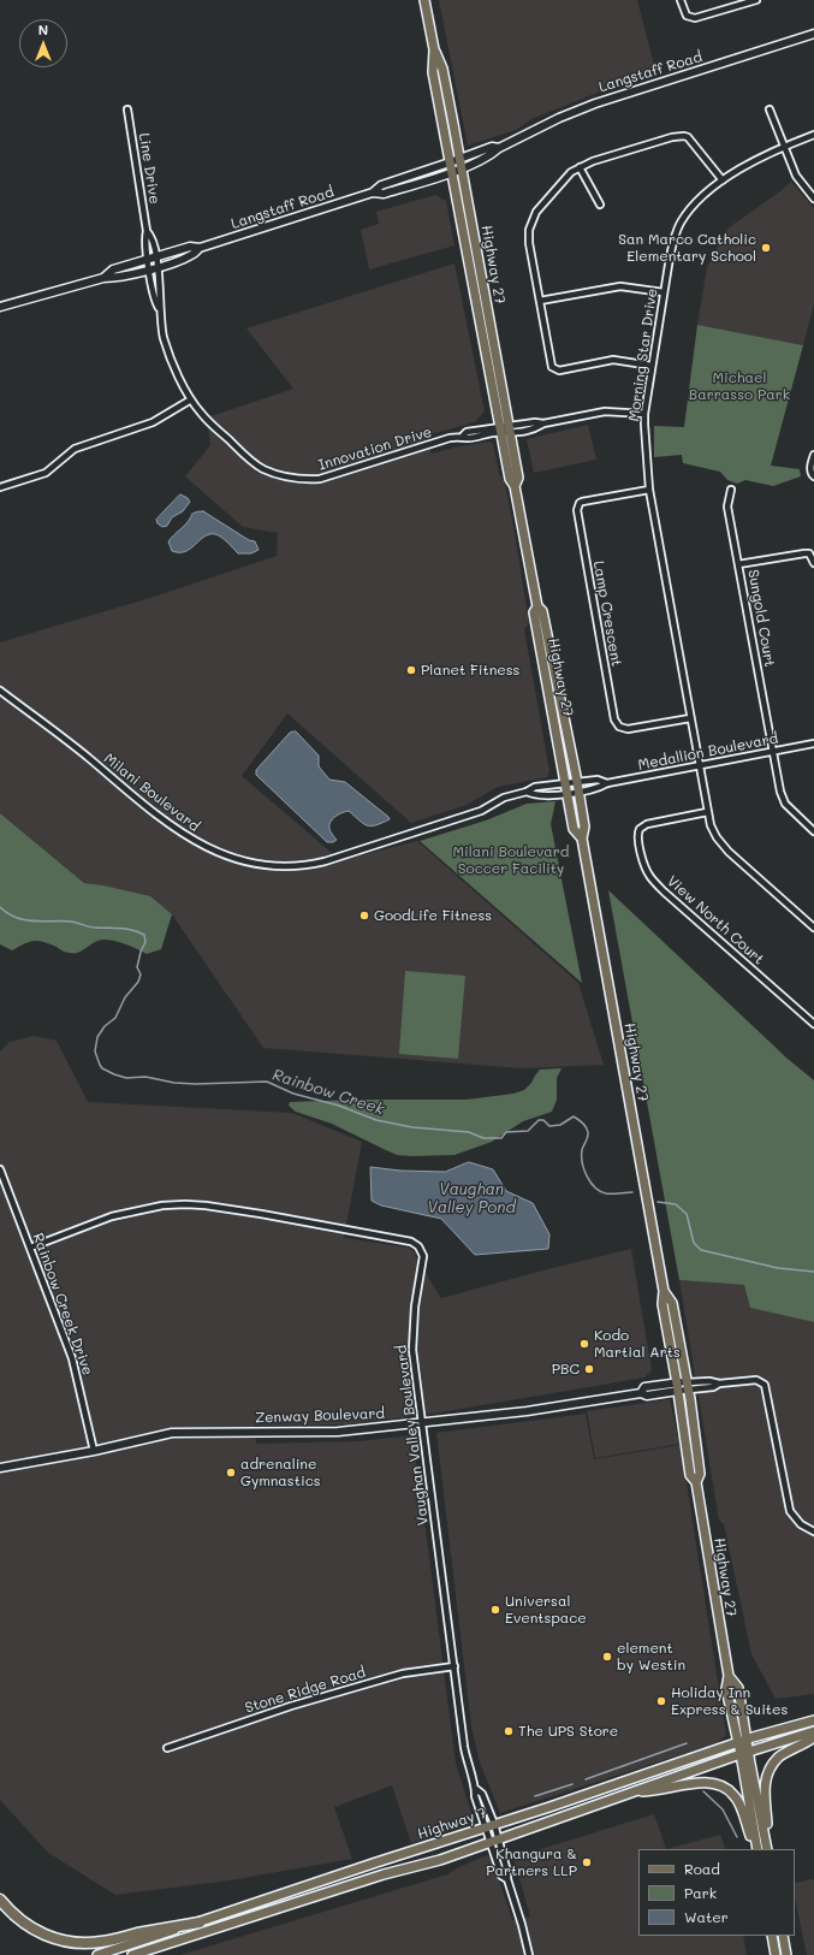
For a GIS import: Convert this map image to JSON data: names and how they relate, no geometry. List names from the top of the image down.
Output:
{
  "streets": {
    "main road": ["Highway 27", "Highway 7"],
    "street": [
      "Langstaff Road",
      "Line Drive",
      "Morning Star Drive",
      "Innovation Drive",
      "Lamp Crescent",
      "Sungold Court",
      "Medallion Boulevard",
      "Milani Boulevard",
      "View North Court",
      "Rainbow Creek Drive",
      "Zenway Boulevard",
      "Vaughan Valley Boulevard",
      "Stone Ridge Road"
    ]
  },
  "crossings": [
    ["Langstaff Road", "Line Drive"],
    ["Langstaff Road", "Highway 27"],
    ["Langstaff Road", "Innovation Drive"],
    ["Line Drive", "Innovation Drive"],
    ["Highway 27", "Innovation Drive"],
    ["Highway 27", "Medallion Boulevard"],
    ["Highway 27", "Milani Boulevard"],
    ["Highway 27", "Zenway Boulevard"],
    ["Highway 27", "Highway 7"],
    ["Morning Star Drive", "Innovation Drive"],
    ["Morning Star Drive", "Lamp Crescent"],
    ["Morning Star Drive", "Medallion Boulevard"],
    ["Morning Star Drive", "View North Court"],
    ["Sungold Court", "Medallion Boulevard"],
    ["Medallion Boulevard", "Milani Boulevard"],
    ["Rainbow Creek Drive", "Zenway Boulevard"],
    ["Rainbow Creek Drive", "Vaughan Valley Boulevard"],
    ["Zenway Boulevard", "Vaughan Valley Boulevard"],
    ["Vaughan Valley Boulevard", "Stone Ridge Road"],
    ["Vaughan Valley Boulevard", "Highway 7"]
  ],
  "water": ["Rainbow Creek", "Vaughan Valley Pond"],
  "parks": ["Michael Barrasso Park", "Milani Boulevard Soccer Facility"],
  "places": [
    "San Marco Catholic Elementary School",
    "Planet Fitness",
    "GoodLife Fitness",
    "Kodo Martial Arts",
    "PBC",
    "adrenaline Gymnastics",
    "Universal Eventspace",
    "element by Westin",
    "Holiday Inn Express & Suites",
    "The UPS Store",
    "Khangura & Partners LLP"
  ],
  "legend": ["Road", "Park", "Water"],
  "north": "top"
}
